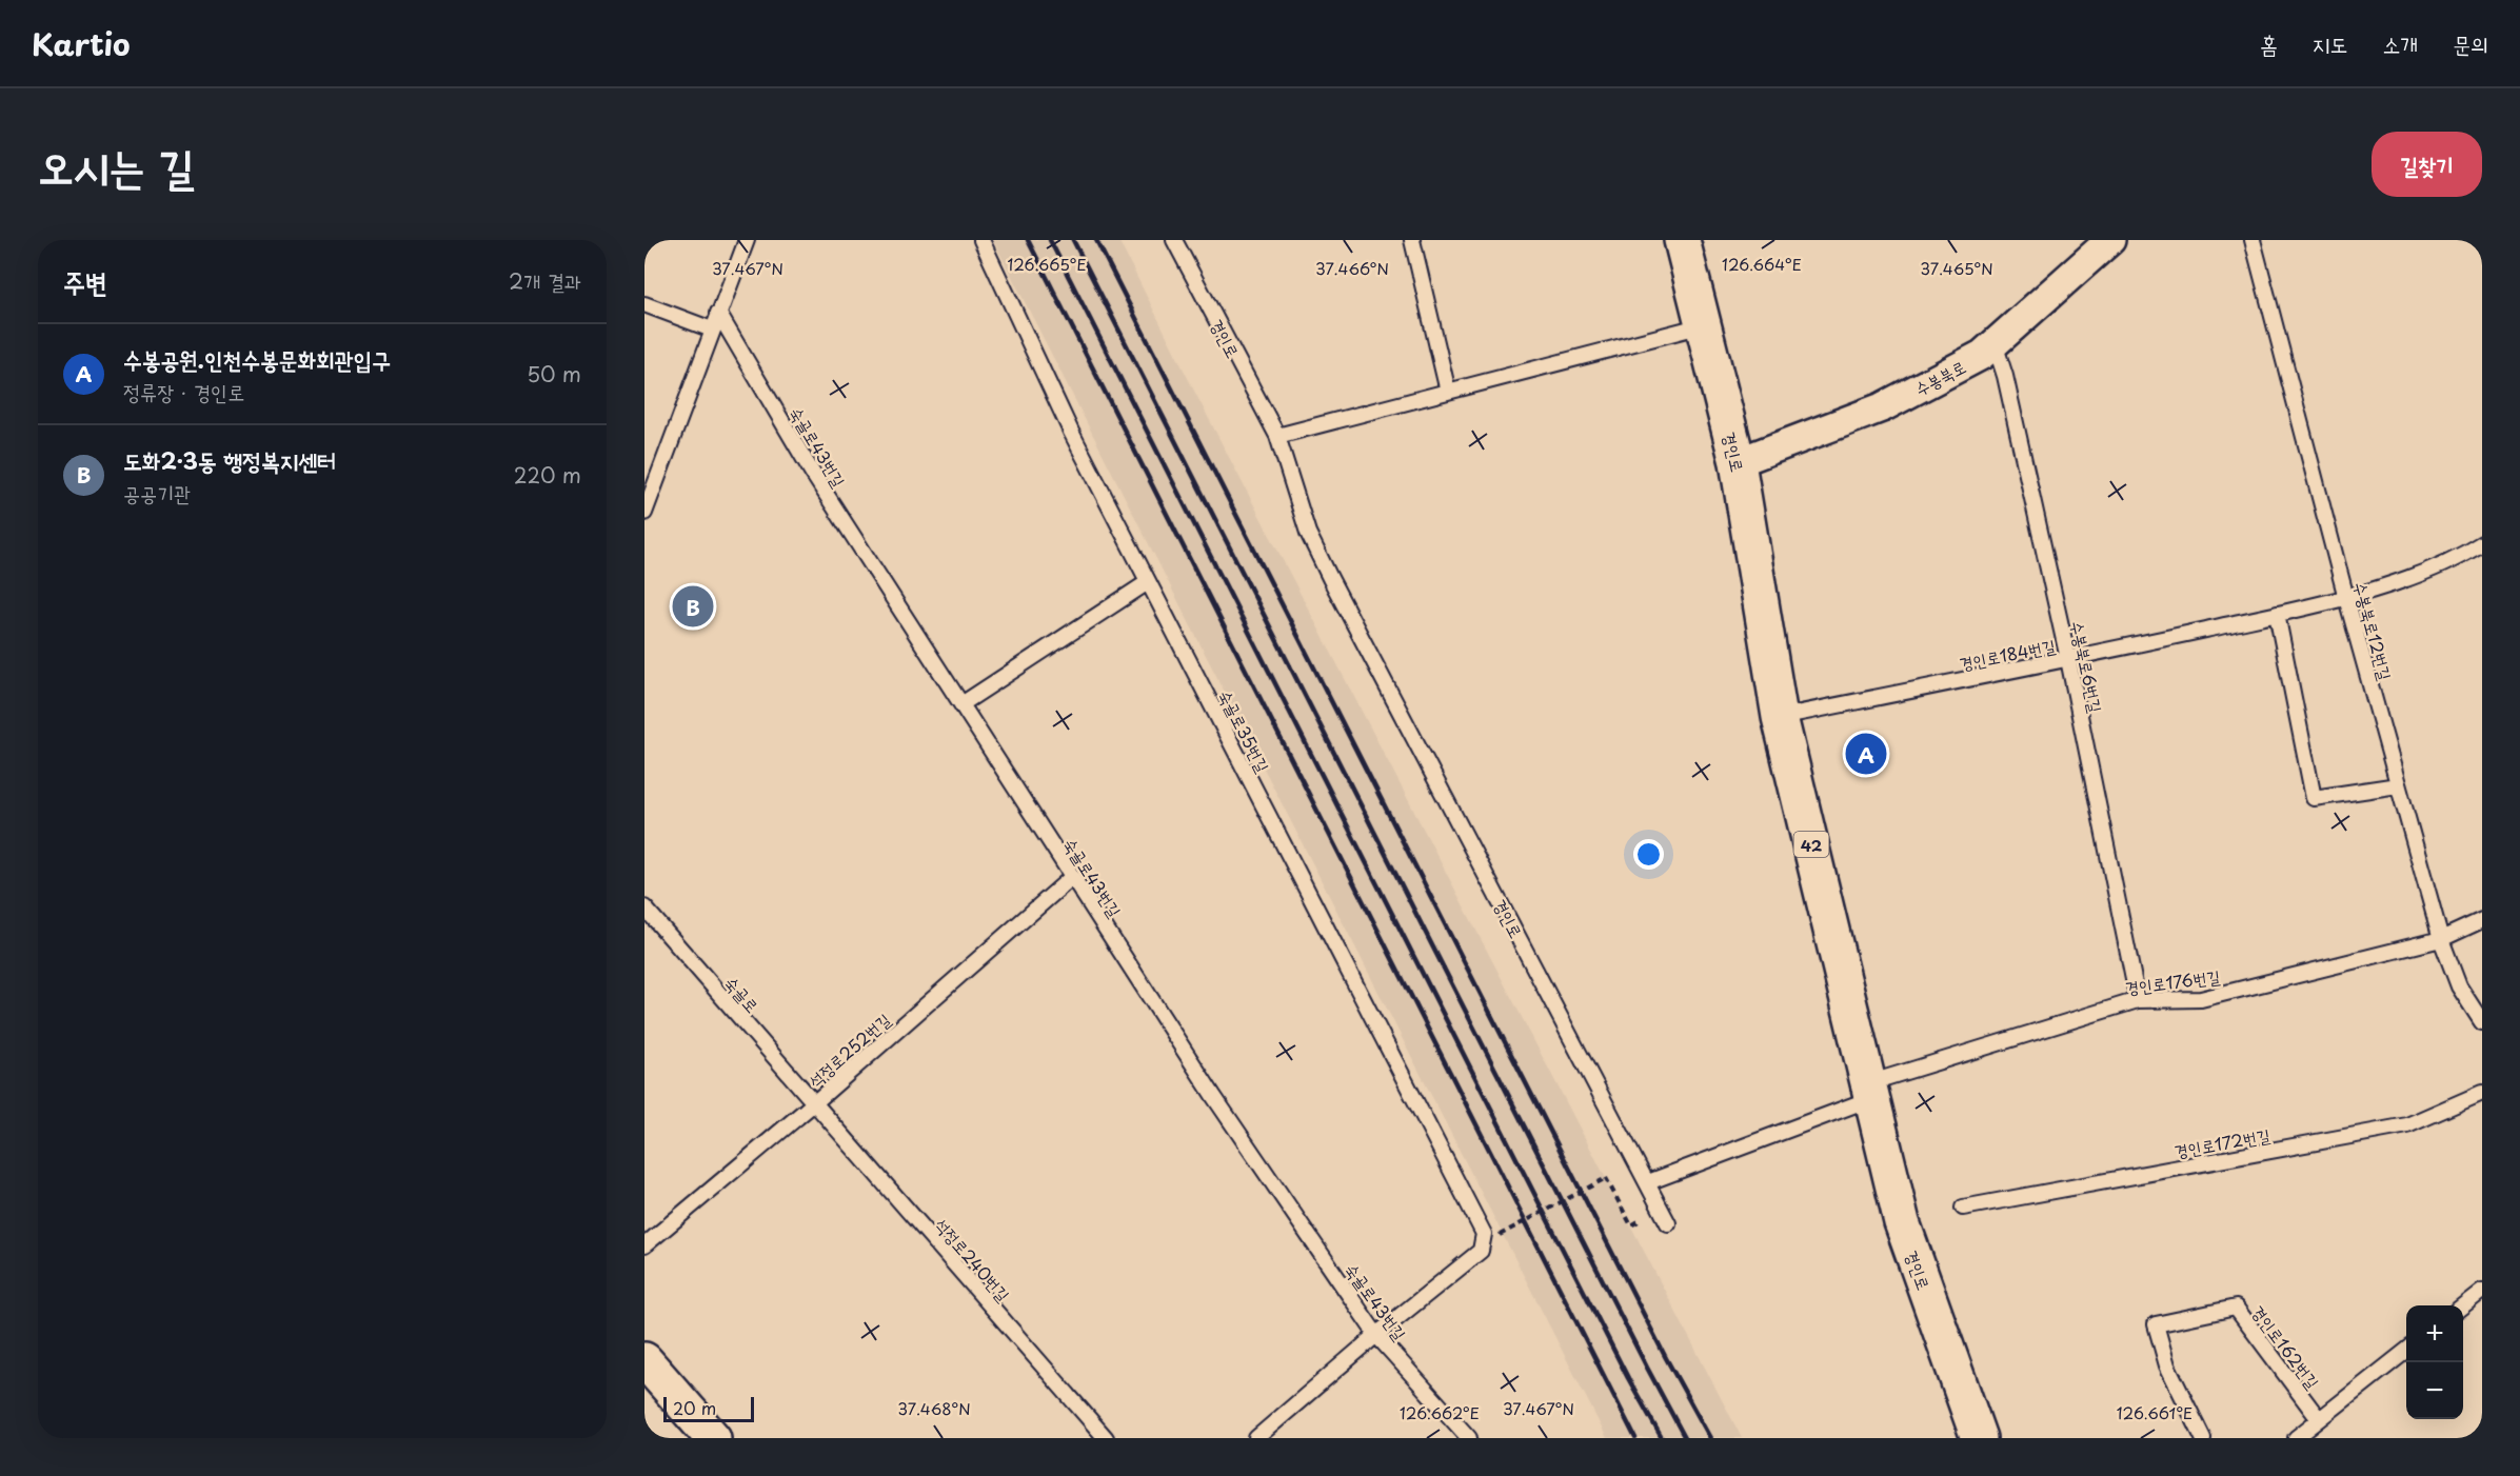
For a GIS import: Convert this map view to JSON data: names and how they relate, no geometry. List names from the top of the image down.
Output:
{
  "streets": {
    "main road": ["경인로", "42"],
    "street": ["수봉북로"],
    "lane": [
      "숙골로43번길",
      "수봉북로12번길",
      "경인로184번길",
      "수봉북로6번길",
      "숙골로35번길",
      "경인로176번길",
      "숙골로",
      "석정로252번길",
      "경인로172번길",
      "석정로240번길",
      "경인로162번길"
    ]
  },
  "crossings": [
    ["경인로", "수봉북로"],
    ["경인로", "경인로184번길"],
    ["경인로", "경인로176번길"],
    ["수봉북로", "수봉북로6번길"],
    ["숙골로43번길", "숙골로35번길"],
    ["숙골로43번길", "석정로252번길"],
    ["수봉북로12번길", "경인로184번길"],
    ["수봉북로12번길", "경인로176번길"],
    ["경인로184번길", "수봉북로6번길"],
    ["수봉북로6번길", "경인로176번길"],
    ["숙골로", "석정로252번길"],
    ["숙골로", "석정로240번길"],
    ["석정로252번길", "석정로240번길"]
  ],
  "scale_bar": "20 m",
  "page": {
    "header": "Kartio",
    "nav": [
      "홈",
      "지도",
      "소개",
      "문의"
    ],
    "title": "오시는 길",
    "buttons": "길찾기",
    "heading": ["주변", "2개 결과"],
    "list": [
      {
        "mark": "A",
        "name": "수봉공원.인천수봉문화회관입구",
        "note": "정류장 · 경인로",
        "value": "50 m"
      },
      {
        "mark": "B",
        "name": "도화2·3동 행정복지센터",
        "note": "공공기관",
        "value": "220 m"
      }
    ],
    "pins": ["B", "A"],
    "map_buttons": ["+", "−"],
    "scale": "20 m"
  },
  "coordinates": [
    "126.665°E",
    "126.664°E",
    "37.467°N",
    "37.466°N",
    "37.465°N",
    "37.468°N",
    "126.662°E",
    "126.661°E"
  ]
}
